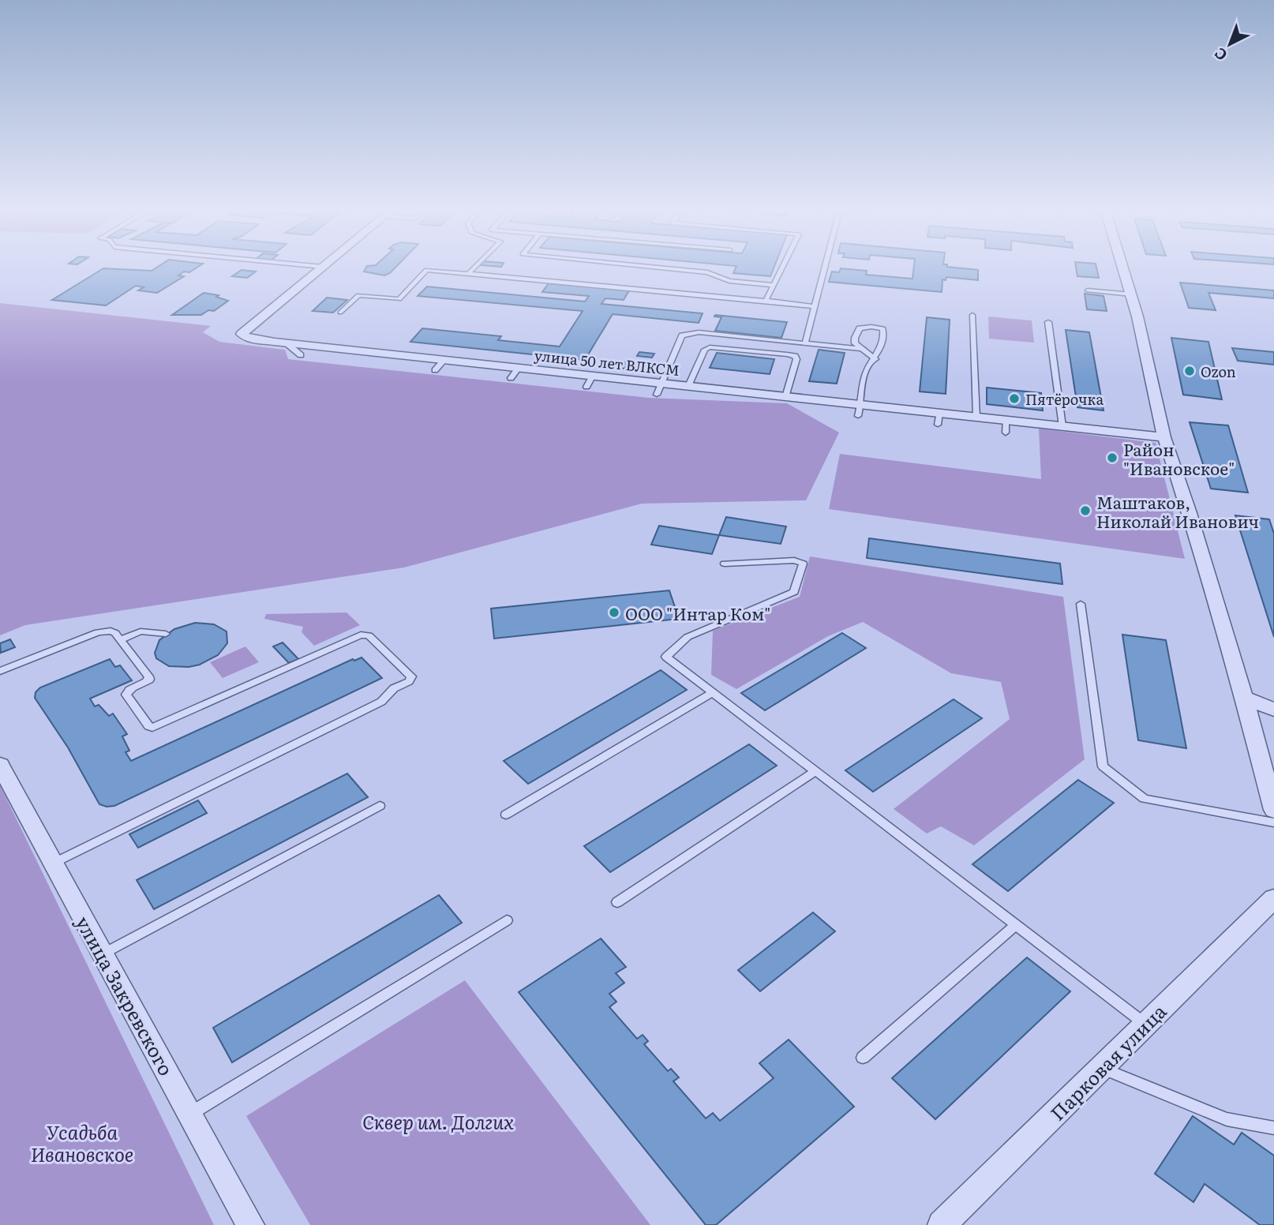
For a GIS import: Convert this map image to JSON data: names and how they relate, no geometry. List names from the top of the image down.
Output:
{
  "streets": {
    "street": ["улица 50 лет ВЛКСМ", "улица Закревского", "Парковая улица"]
  },
  "parks": ["Сквер им. Долгих", "Усадьба Ивановское"],
  "places": [
    "Ozon",
    "Пятёрочка",
    "Район \"Ивановское\"",
    "Маштаков, Николай Иванович",
    "ООО \"Интар Ком\""
  ],
  "north": "bottom left"
}
